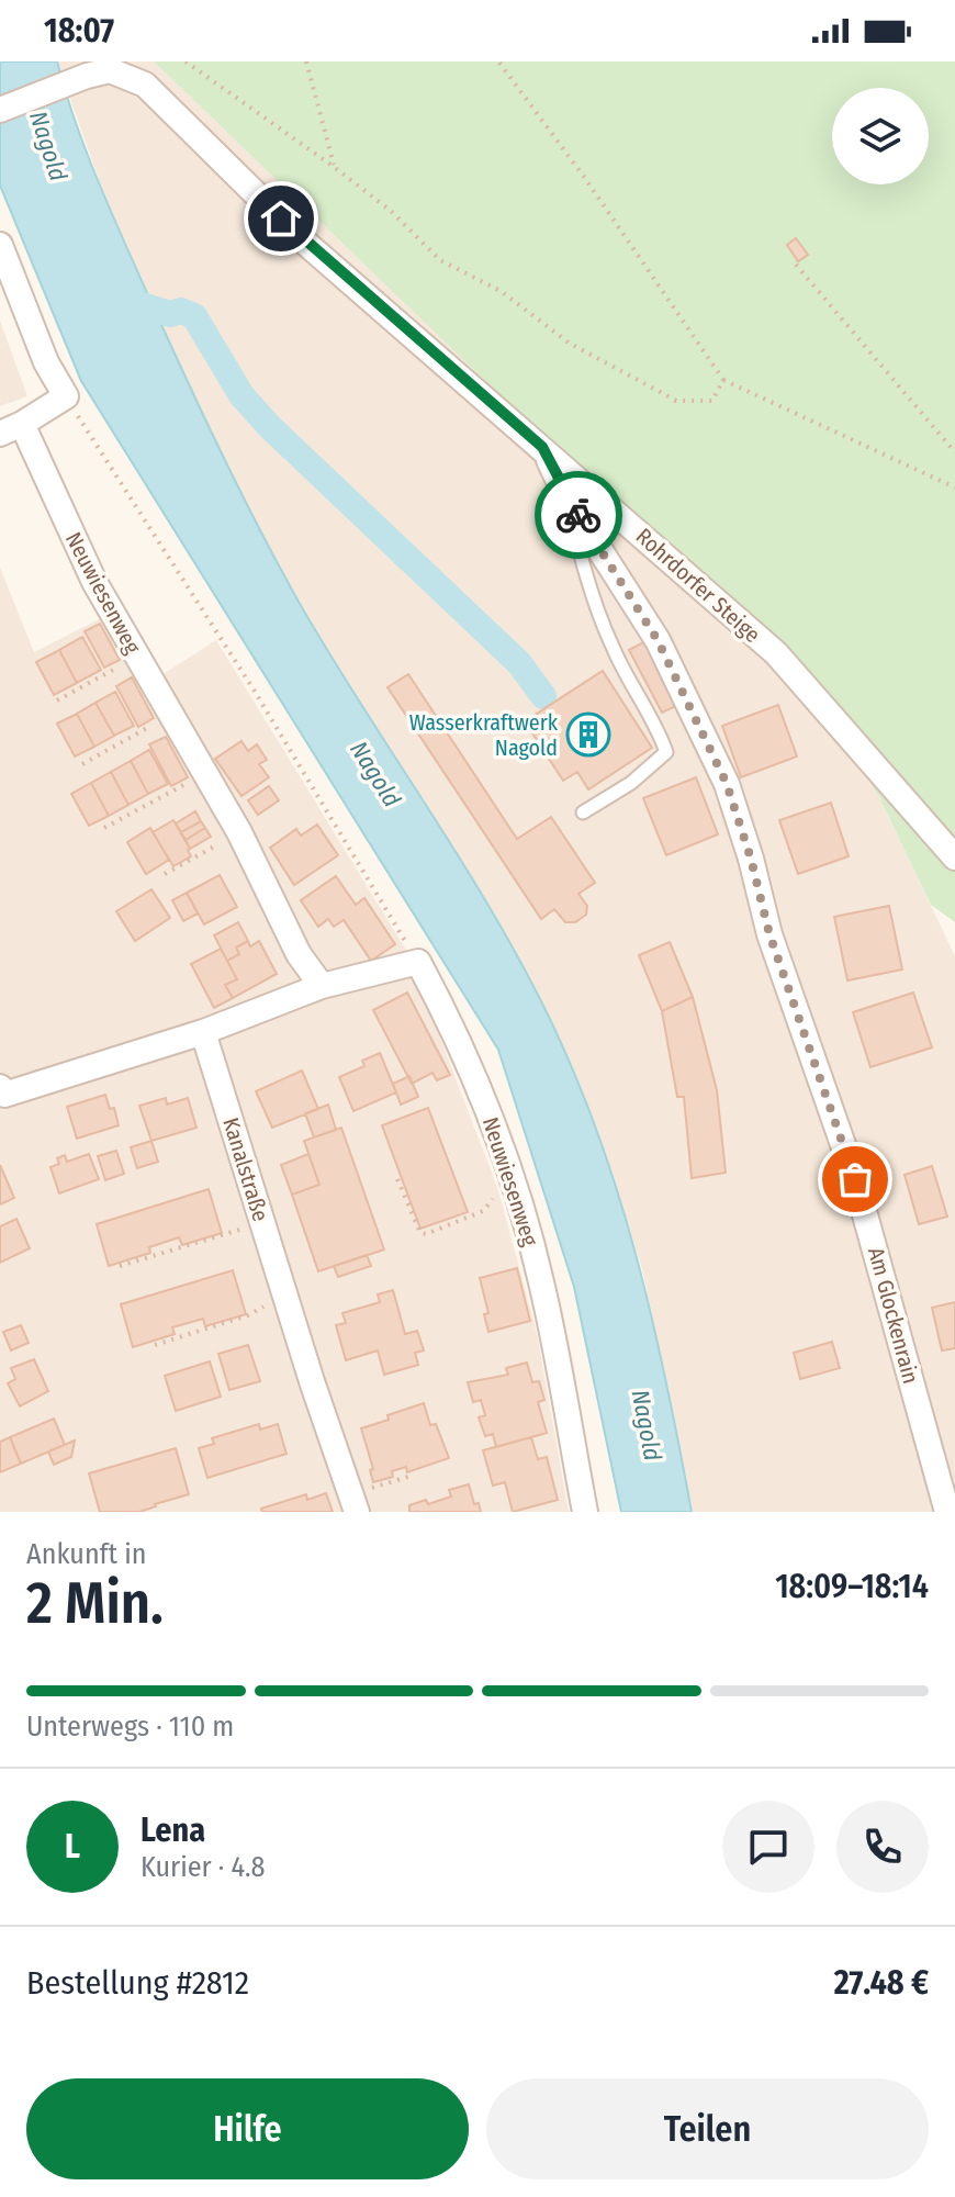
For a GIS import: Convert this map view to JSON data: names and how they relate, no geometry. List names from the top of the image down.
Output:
{
  "streets": {
    "street": [
      "Rohrdorfer Steige",
      "Neuwiesenweg",
      "Kanalstraße",
      "Am Glockenrain"
    ]
  },
  "crossings": [
    ["Rohrdorfer Steige", "Am Glockenrain"]
  ],
  "water": ["Nagold"],
  "places": {
    "building": ["Wasserkraftwerk Nagold"]
  },
  "page": {
    "status": "18:07",
    "heading": ["2 Min.", "Ankunft in", "18:09–18:14"],
    "panel": [
      "Lena",
      "Kurier · 4.8",
      "Bestellung #2812",
      "27.48 €"
    ],
    "bar": "Unterwegs · 110 m",
    "round": "L",
    "buttons": ["Hilfe", "Teilen"]
  }
}
